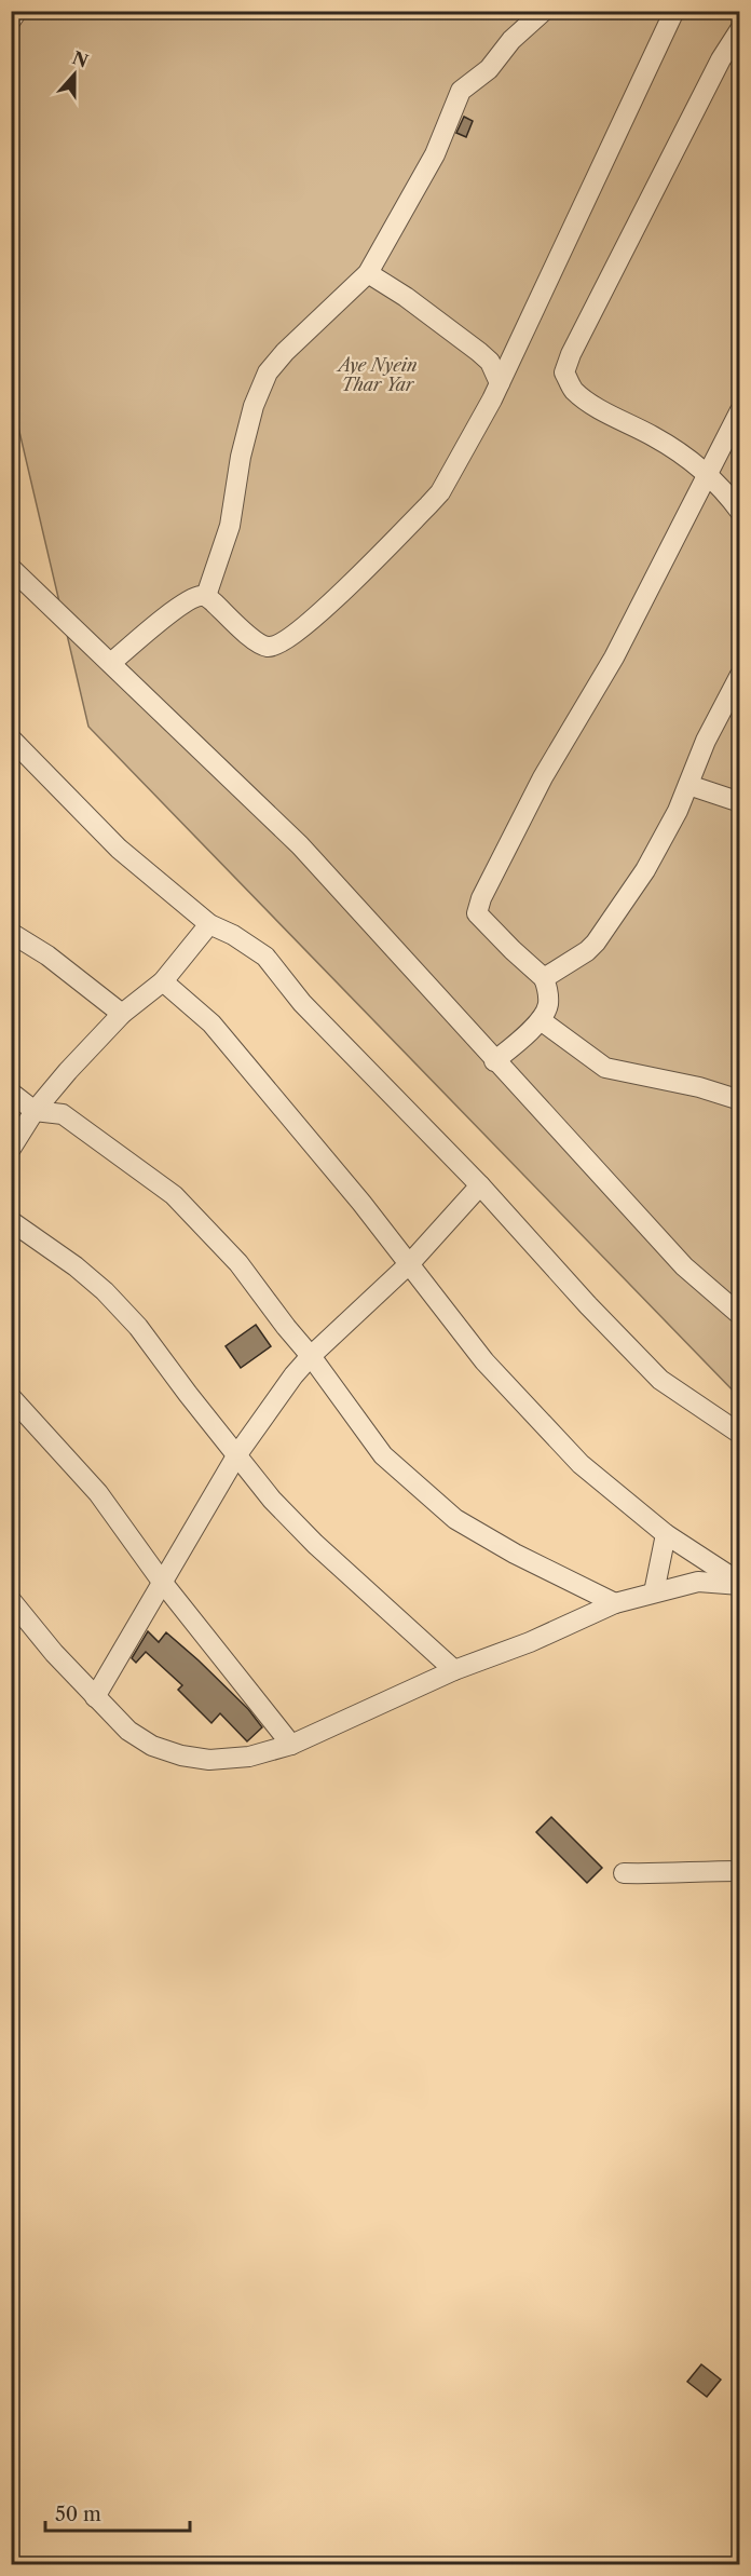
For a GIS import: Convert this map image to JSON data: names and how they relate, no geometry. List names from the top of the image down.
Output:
{
  "parks": ["Aye Nyein Thar Yar"],
  "scale_bar": "50 m",
  "north": "top"
}
